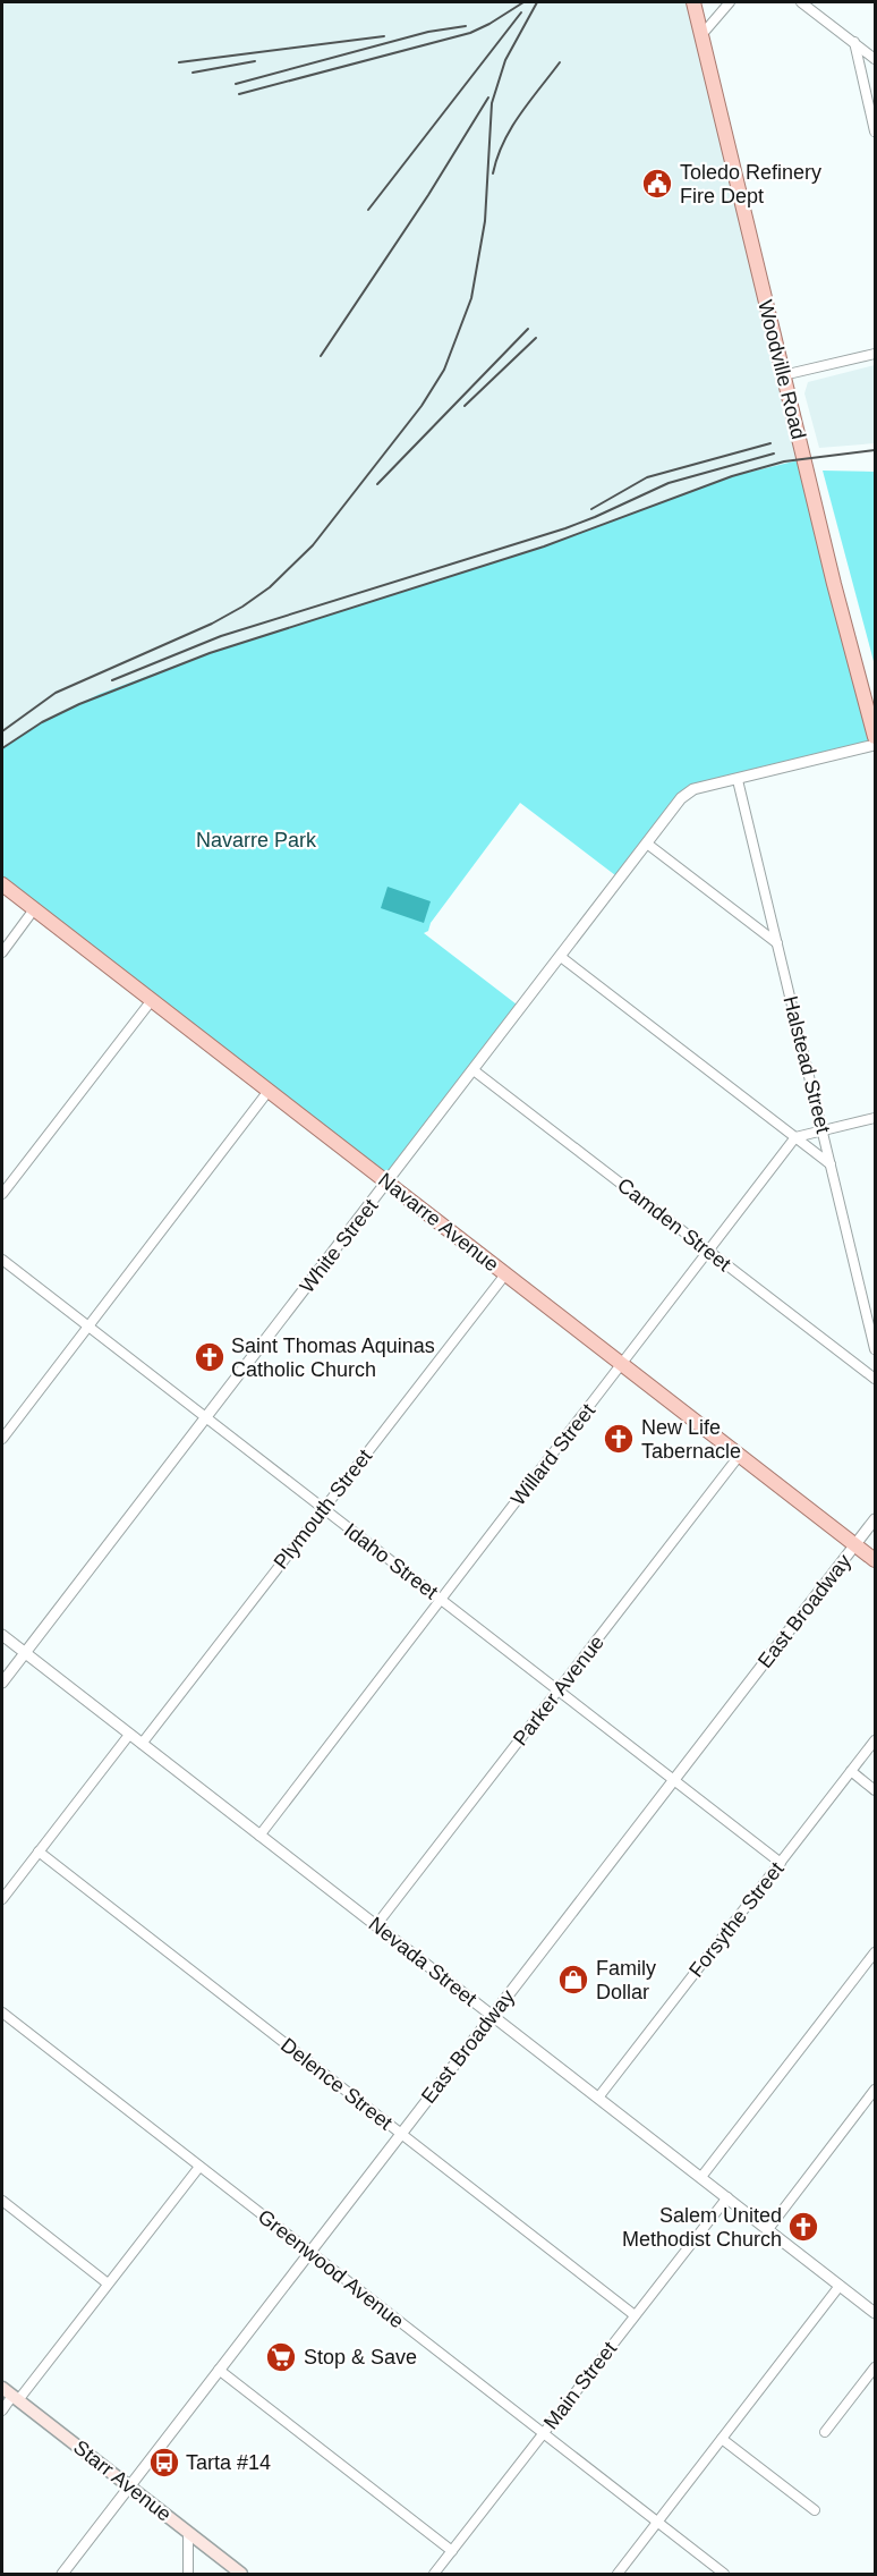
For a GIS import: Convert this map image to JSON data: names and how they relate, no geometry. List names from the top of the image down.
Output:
{
  "streets": {
    "main road": ["Woodville Road", "Navarre Avenue", "Starr Avenue"],
    "street": [
      "Halstead Street",
      "Camden Street",
      "White Street",
      "Willard Street",
      "Plymouth Street",
      "Idaho Street",
      "East Broadway",
      "Parker Avenue",
      "Forsythe Street",
      "Nevada Street",
      "Delence Street",
      "Greenwood Avenue",
      "Main Street"
    ]
  },
  "crossings": [
    ["Halstead Street", "White Street"],
    ["Navarre Avenue", "White Street"],
    ["Navarre Avenue", "Willard Street"],
    ["Navarre Avenue", "Plymouth Street"],
    ["Navarre Avenue", "East Broadway"],
    ["Navarre Avenue", "Parker Avenue"],
    ["Camden Street", "White Street"],
    ["Camden Street", "Willard Street"],
    ["White Street", "Idaho Street"],
    ["White Street", "Nevada Street"],
    ["Willard Street", "Idaho Street"],
    ["Willard Street", "Nevada Street"],
    ["Plymouth Street", "Idaho Street"],
    ["Plymouth Street", "Nevada Street"],
    ["Idaho Street", "East Broadway"],
    ["Idaho Street", "Parker Avenue"],
    ["Idaho Street", "Forsythe Street"],
    ["East Broadway", "Nevada Street"],
    ["East Broadway", "Delence Street"],
    ["East Broadway", "Greenwood Avenue"],
    ["East Broadway", "Starr Avenue"],
    ["Parker Avenue", "Nevada Street"],
    ["Forsythe Street", "Nevada Street"],
    ["Nevada Street", "Main Street"],
    ["Delence Street", "Main Street"],
    ["Greenwood Avenue", "Main Street"]
  ],
  "parks": ["Navarre Park"],
  "places": {
    "public building": ["Toledo Refinery Fire Dept"],
    "church": ["Saint Thomas Aquinas Catholic Church", "New Life Tabernacle", "Salem United Methodist Church"],
    "shop": ["Family Dollar"],
    "supermarket": ["Stop & Save"],
    "bus stop": ["Tarta #14"]
  }
}
